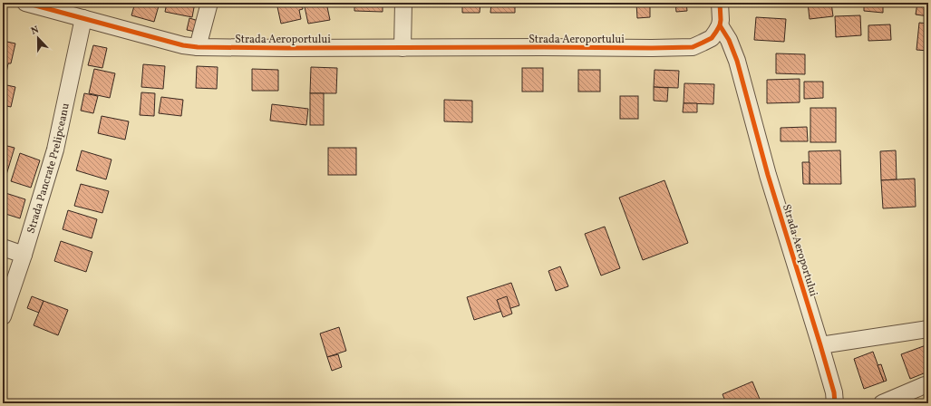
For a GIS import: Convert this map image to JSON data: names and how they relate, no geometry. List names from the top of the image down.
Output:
{
  "streets": {
    "street": ["Strada Aeroportului", "Strada Pancrate Prelipceanu"]
  },
  "crossings": [
    ["Strada Aeroportului", "Strada Pancrate Prelipceanu"]
  ],
  "north": "top"
}
